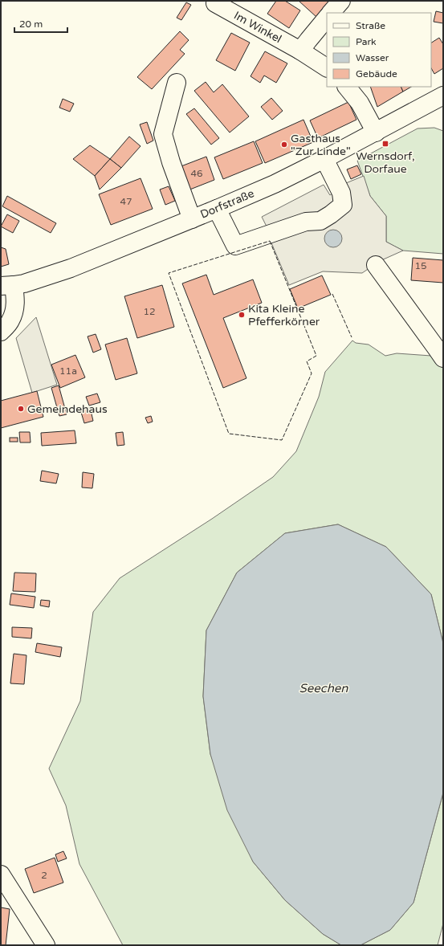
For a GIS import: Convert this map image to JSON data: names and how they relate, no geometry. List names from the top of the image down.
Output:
{
  "streets": {
    "street": ["Im Winkel", "Dorfstraße"]
  },
  "water": ["Seechen"],
  "places": {
    "transit": ["Wernsdorf, Dorfaue"],
    "other": ["Gasthaus \"Zur Linde\"", "Kita Kleine Pfefferkörner", "Gemeindehaus"]
  },
  "house_numbers": [
    "46",
    "47",
    "15",
    "12",
    "11a",
    "2"
  ],
  "legend": [
    "Straße",
    "Park",
    "Wasser",
    "Gebäude"
  ],
  "scale_bar": "20 m"
}
